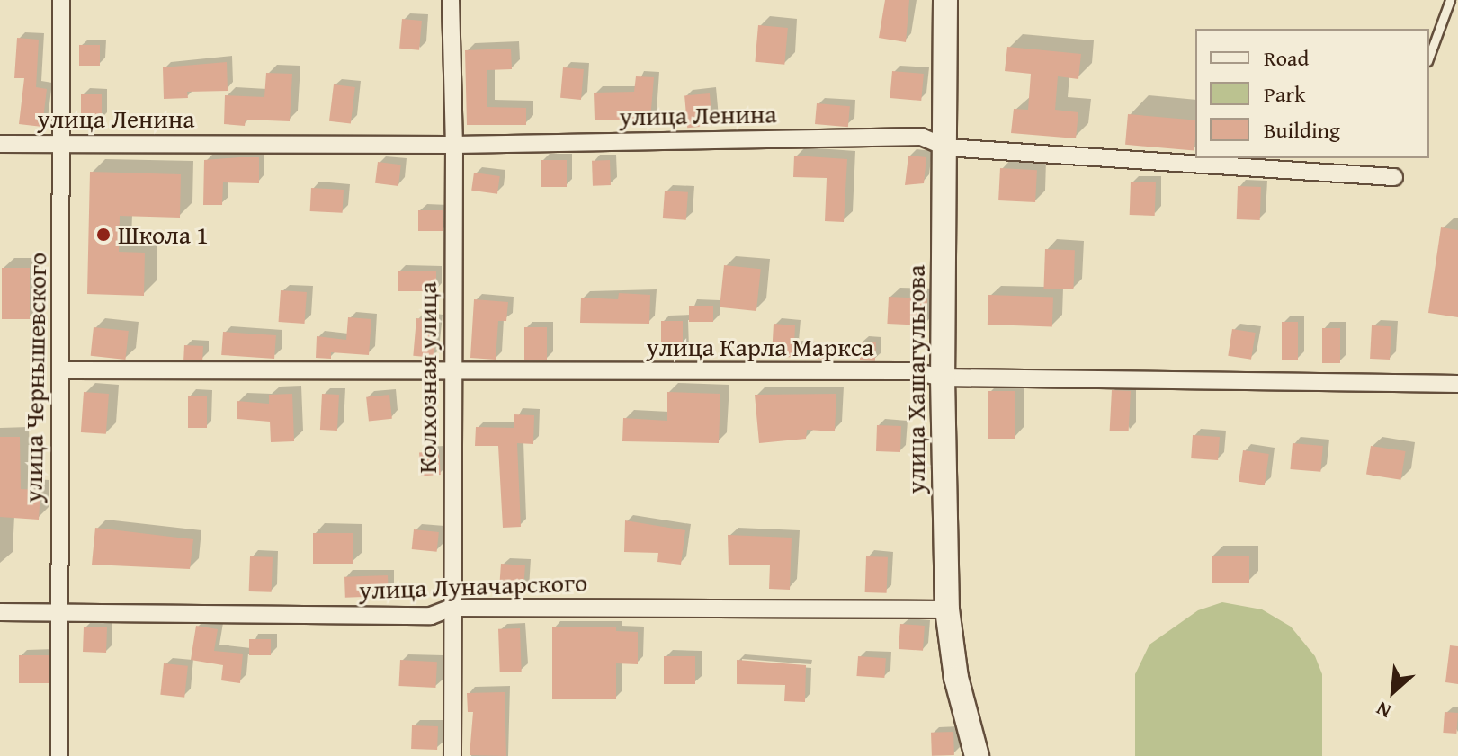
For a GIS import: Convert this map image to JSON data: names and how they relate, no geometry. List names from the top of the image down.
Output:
{
  "streets": {
    "main road": ["улица Хашагульгова"],
    "street": [
      "улица Ленина",
      "улица Карла Маркса",
      "улица Чернышевского",
      "Колхозная улица",
      "улица Луначарского"
    ]
  },
  "crossings": [
    ["улица Ленина", "улица Чернышевского"],
    ["улица Ленина", "Колхозная улица"],
    ["улица Ленина", "улица Хашагульгова"],
    ["улица Карла Маркса", "улица Чернышевского"],
    ["улица Карла Маркса", "Колхозная улица"],
    ["улица Карла Маркса", "улица Хашагульгова"],
    ["улица Чернышевского", "улица Луначарского"],
    ["Колхозная улица", "улица Луначарского"],
    ["улица Хашагульгова", "улица Луначарского"]
  ],
  "places": ["Школа 1"],
  "legend": ["Road", "Park", "Building"],
  "north": "bottom left"
}
